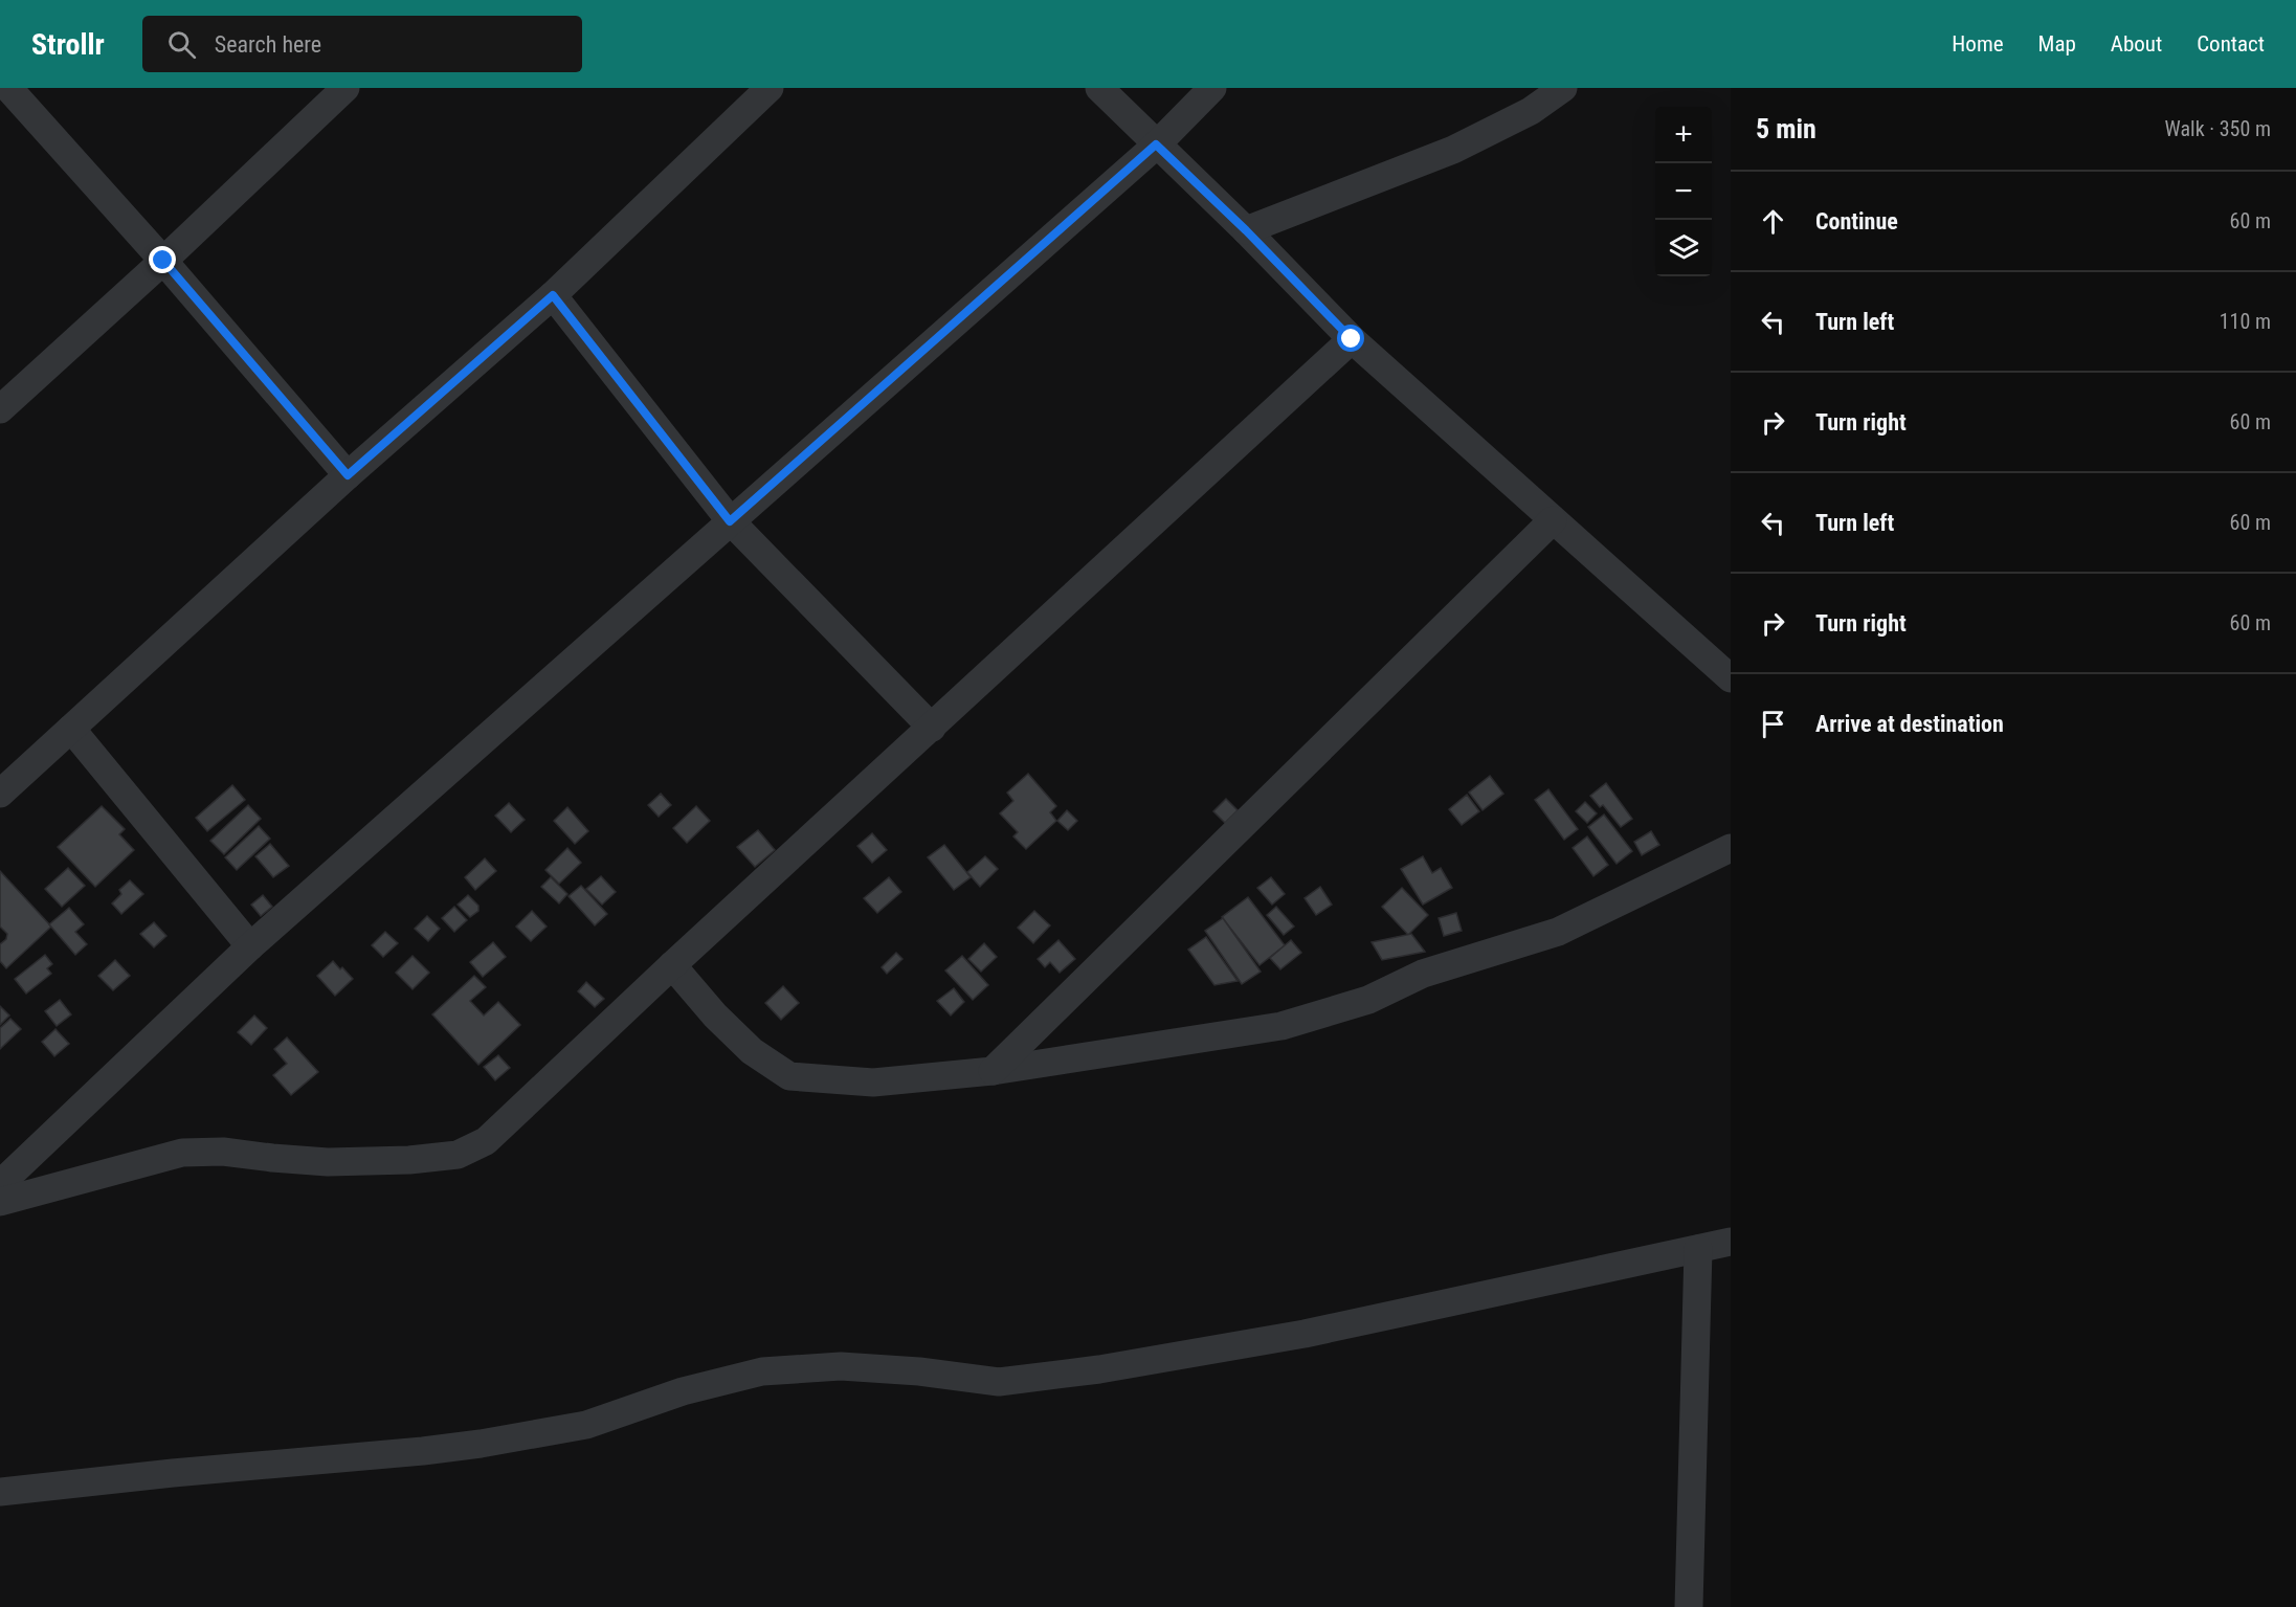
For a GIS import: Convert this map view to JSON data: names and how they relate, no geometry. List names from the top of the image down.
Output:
{
  "page": {
    "header": "Strollr",
    "search": "Search here",
    "nav": [
      "Home",
      "Map",
      "About",
      "Contact"
    ],
    "heading": ["5 min", "Walk · 350 m"],
    "map_buttons": ["+", "−"],
    "list": [
      ["Continue", "60 m"],
      ["Turn left", "110 m"],
      ["Turn right", "60 m"],
      ["Turn left", "60 m"],
      ["Turn right", "60 m"],
      "Arrive at destination"
    ]
  }
}
